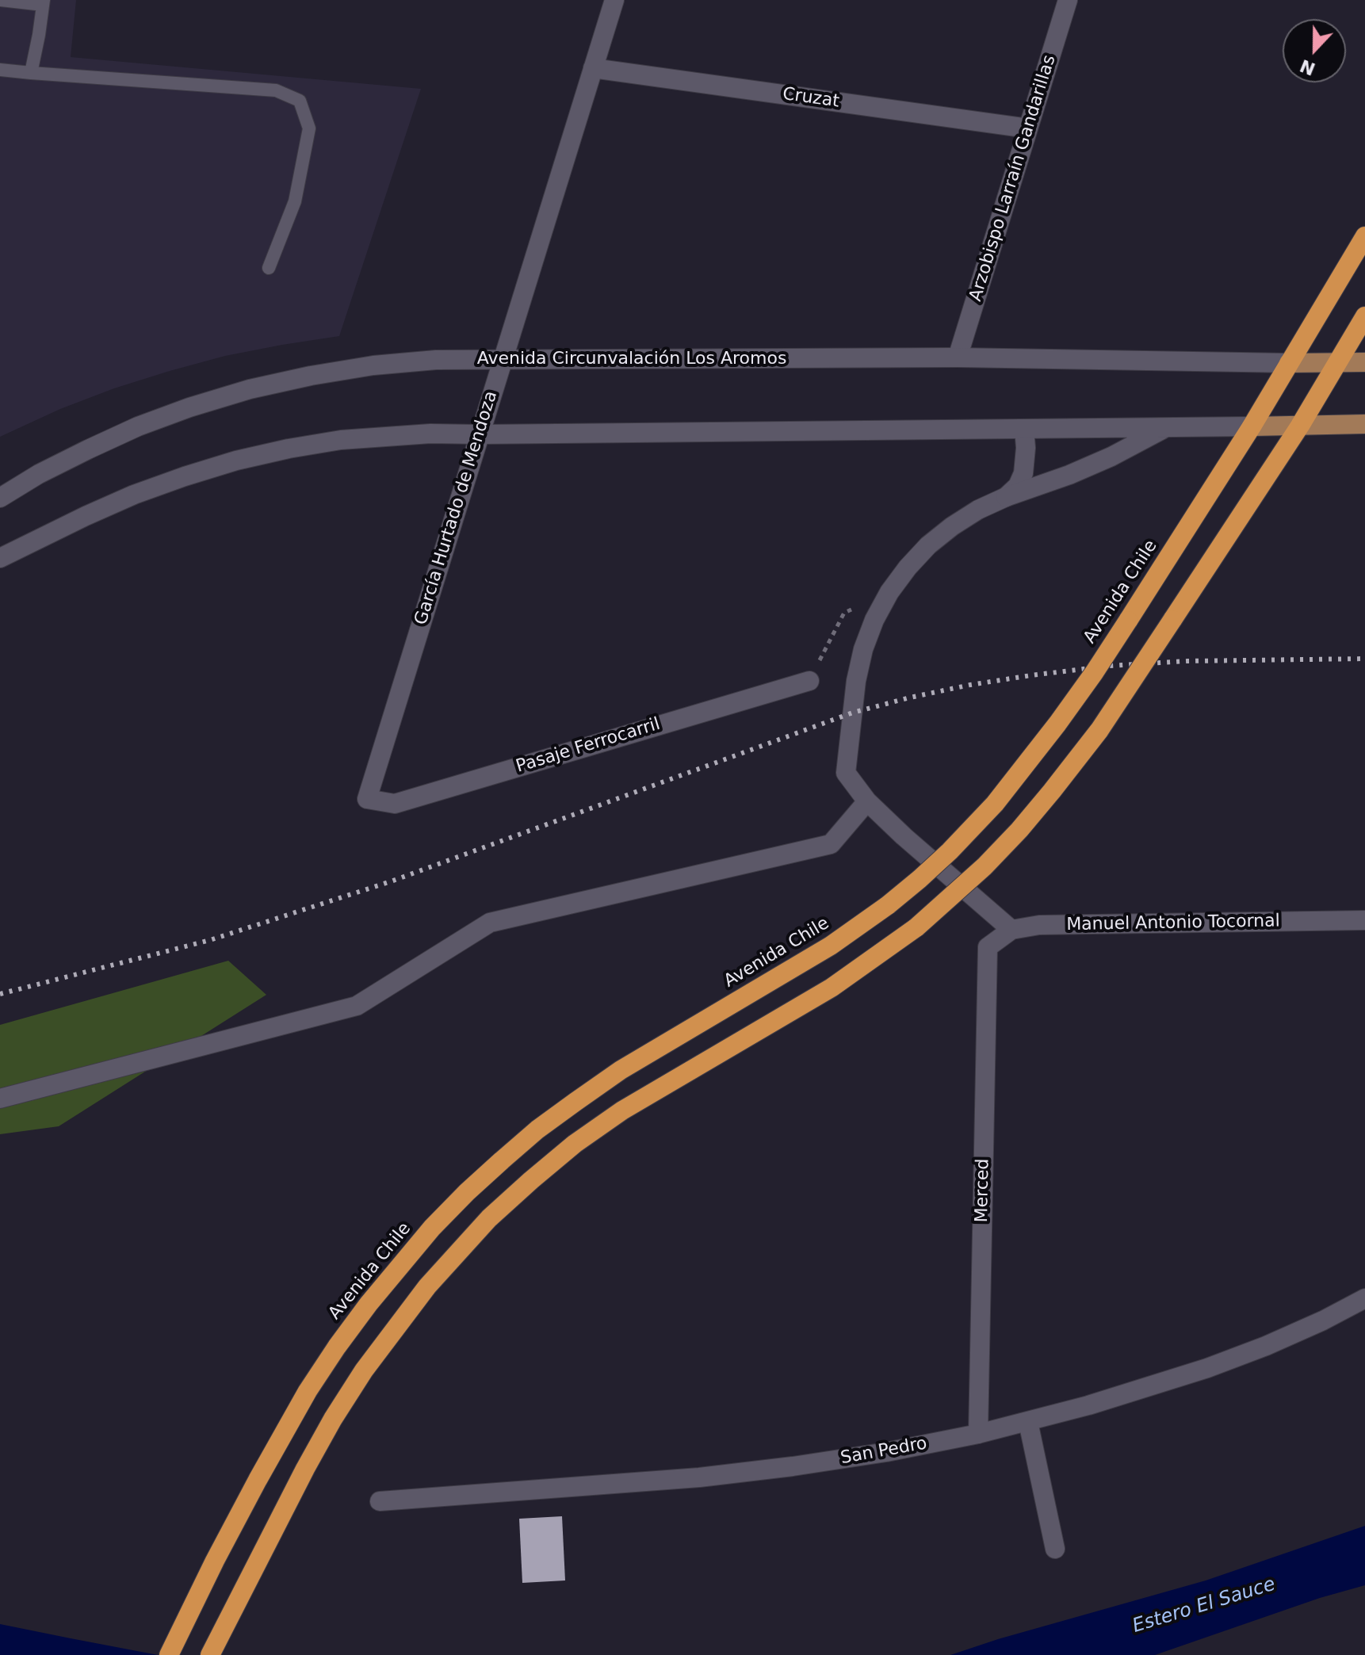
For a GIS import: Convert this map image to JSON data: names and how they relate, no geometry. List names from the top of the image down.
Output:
{
  "streets": {
    "highway": ["Avenida Chile"],
    "street": [
      "Cruzat",
      "Arzobispo Larraín Gandarillas",
      "Avenida Circunvalación Los Aromos",
      "García Hurtado de Mendoza",
      "Pasaje Ferrocarril",
      "Manuel Antonio Tocornal",
      "Merced",
      "San Pedro"
    ]
  },
  "crossings": [
    ["Cruzat", "Arzobispo Larraín Gandarillas"],
    ["Cruzat", "García Hurtado de Mendoza"],
    ["Arzobispo Larraín Gandarillas", "Avenida Circunvalación Los Aromos"],
    ["Avenida Circunvalación Los Aromos", "García Hurtado de Mendoza"],
    ["Avenida Circunvalación Los Aromos", "Avenida Chile"],
    ["García Hurtado de Mendoza", "Pasaje Ferrocarril"],
    ["Manuel Antonio Tocornal", "Merced"],
    ["Merced", "San Pedro"]
  ],
  "water": ["Estero El Sauce"],
  "north": "bottom"
}
